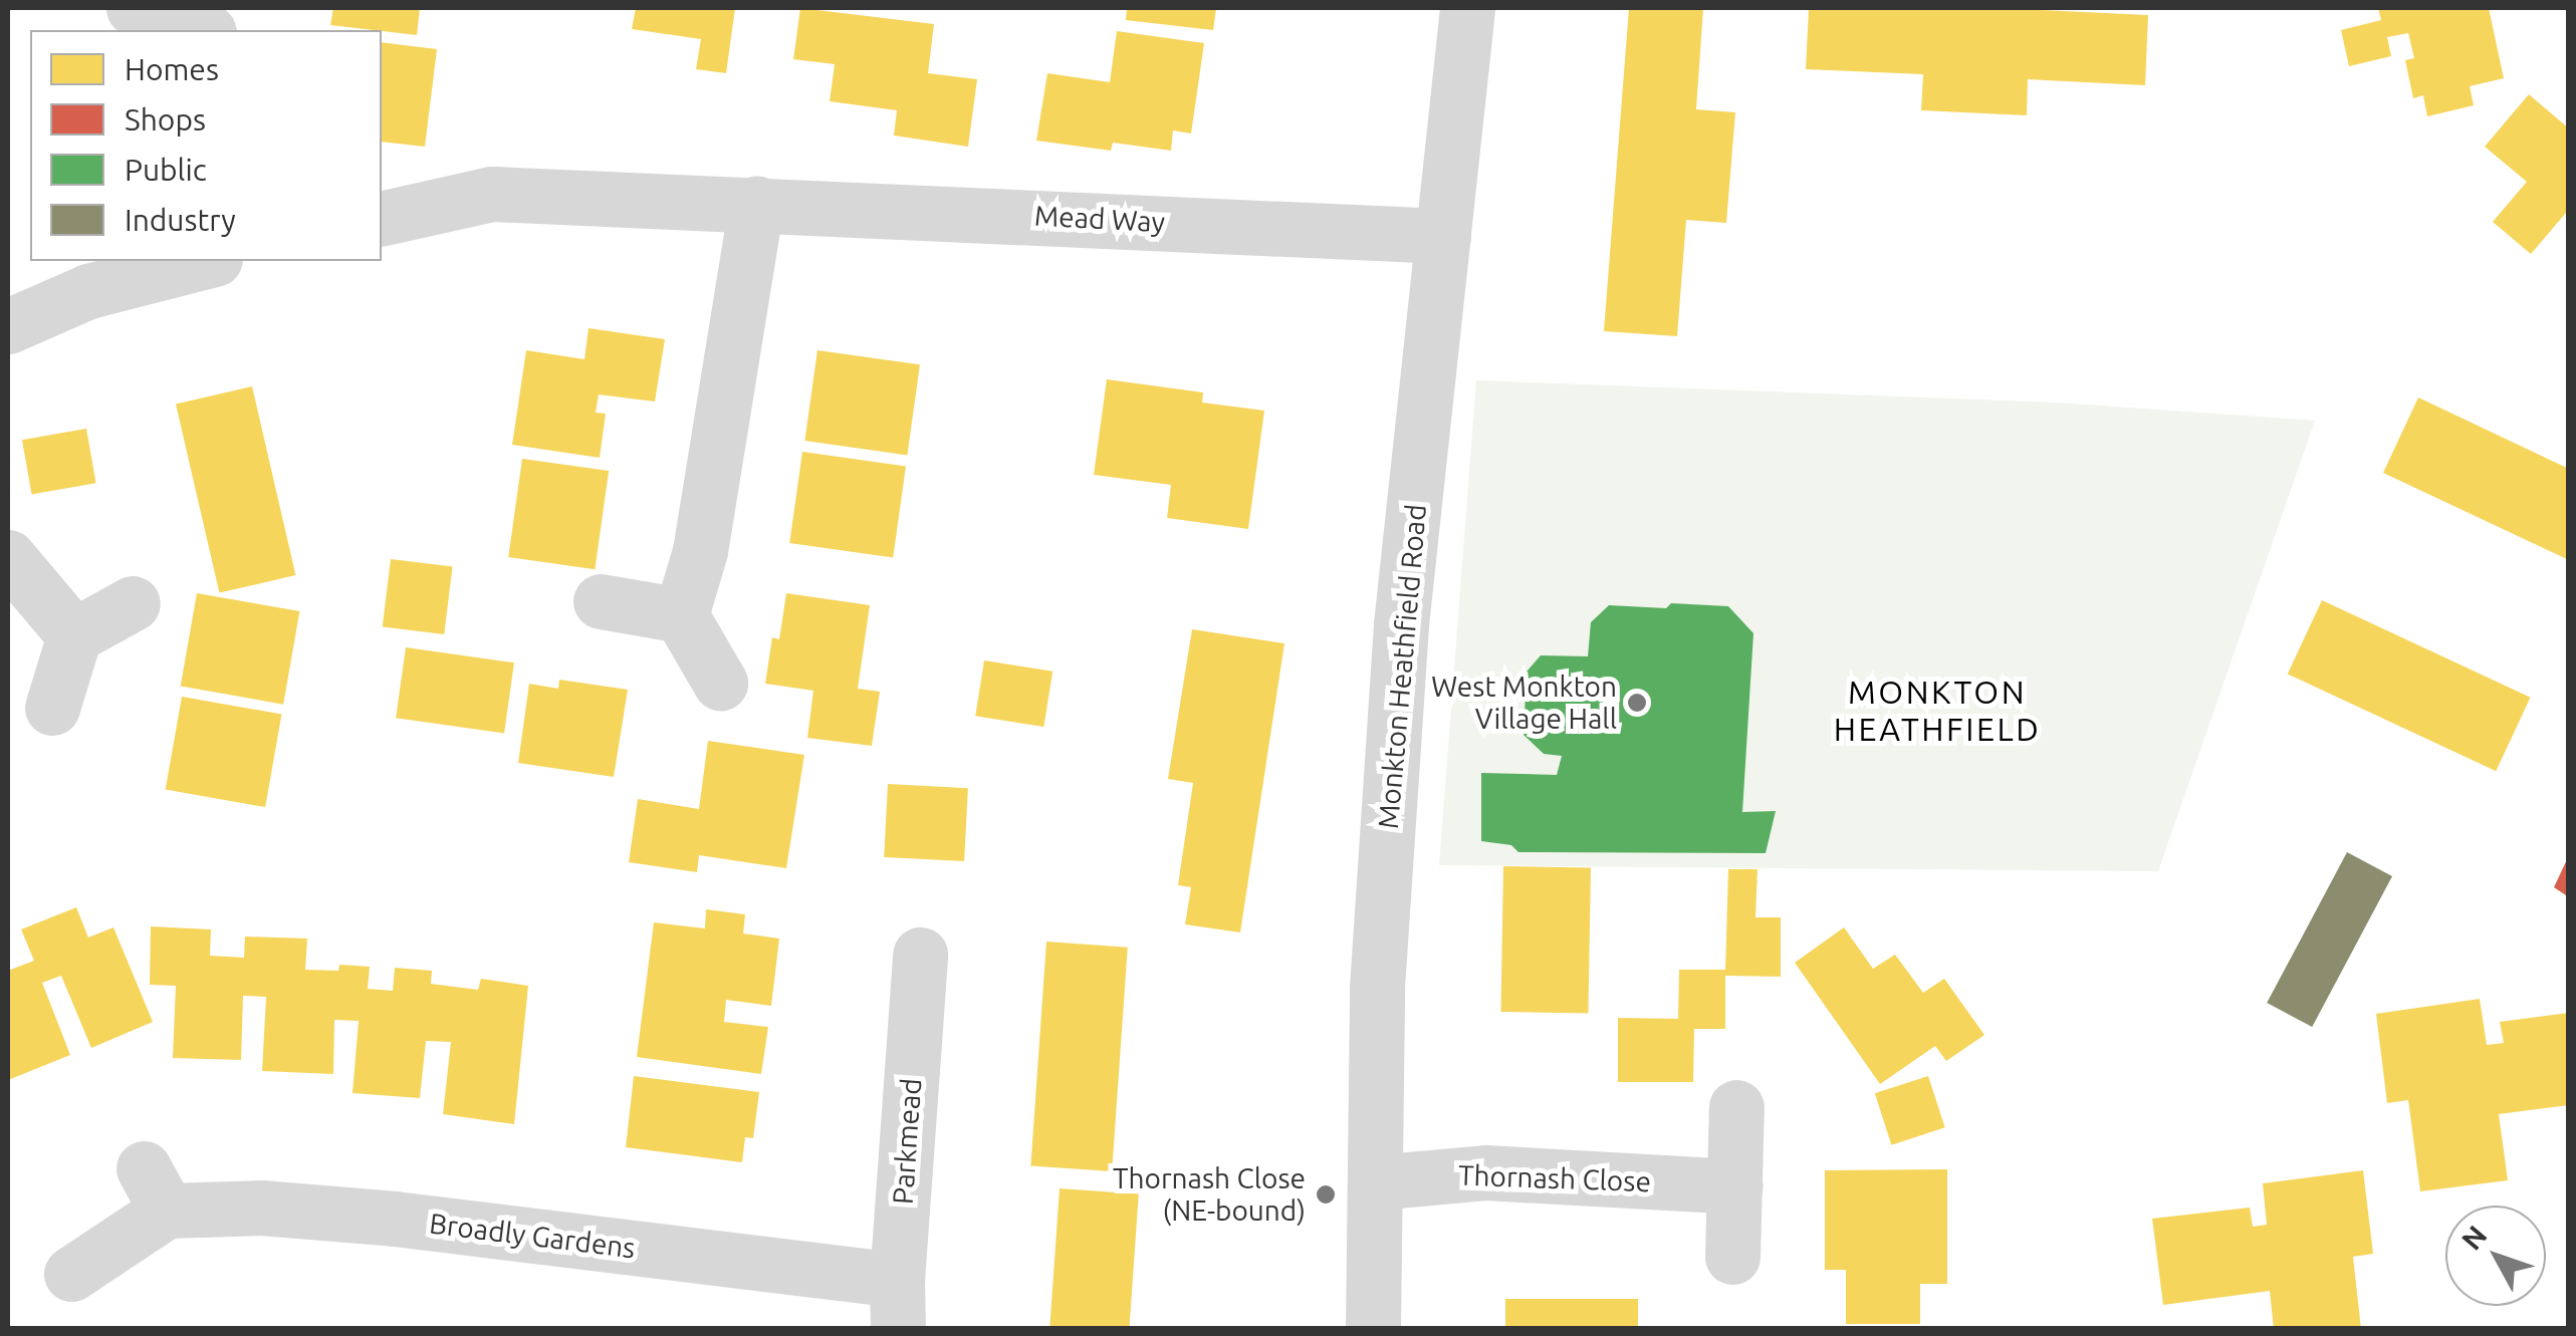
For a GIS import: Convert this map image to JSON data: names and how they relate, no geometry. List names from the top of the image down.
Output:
{
  "streets": {
    "street": [
      "Mead Way",
      "Monkton Heathfield Road",
      "Parkmead",
      "Thornash Close",
      "Broadly Gardens"
    ]
  },
  "crossings": [
    ["Mead Way", "Monkton Heathfield Road"],
    ["Monkton Heathfield Road", "Thornash Close"],
    ["Parkmead", "Broadly Gardens"]
  ],
  "districts": ["MONKTON HEATHFIELD"],
  "places": ["West Monkton Village Hall", "Thornash Close (NE-bound)"],
  "legend": [
    "Homes",
    "Shops",
    "Public",
    "Industry"
  ],
  "north": "top left"
}
